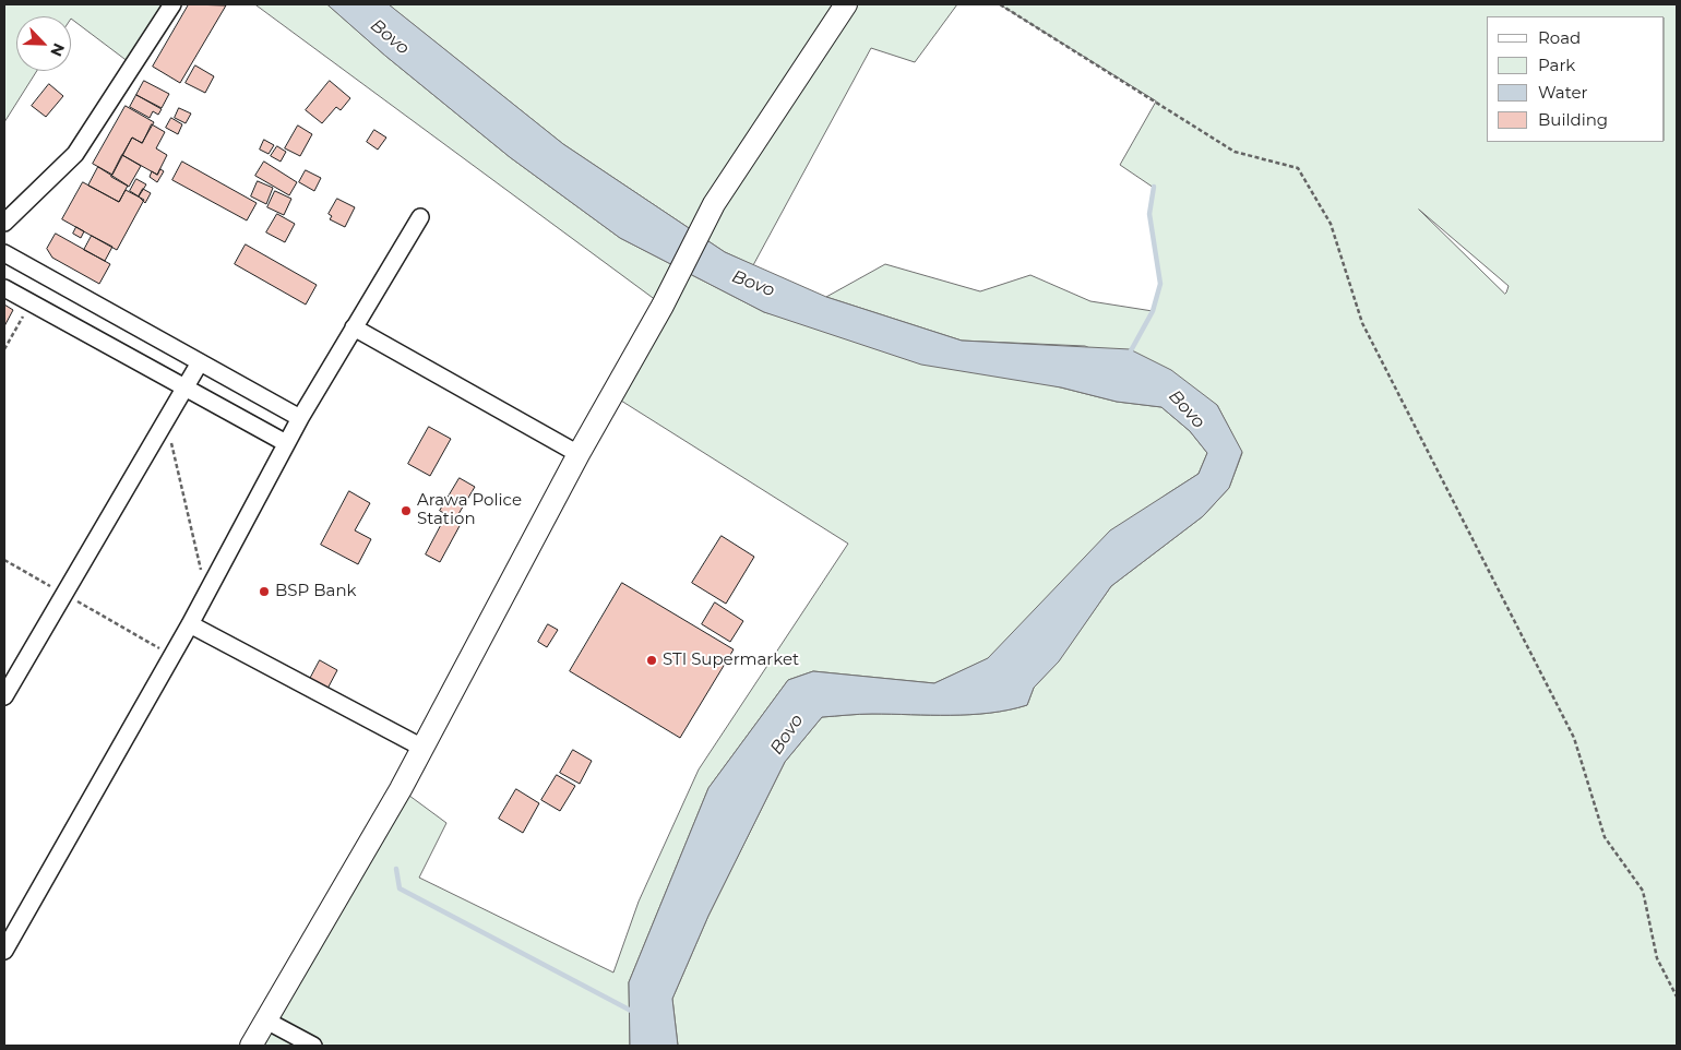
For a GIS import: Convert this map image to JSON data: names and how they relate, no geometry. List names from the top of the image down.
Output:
{
  "water": ["Bovo"],
  "places": ["Arawa Police Station", "BSP Bank", "STI Supermarket"],
  "legend": [
    "Road",
    "Park",
    "Water",
    "Building"
  ],
  "north": "bottom right"
}
